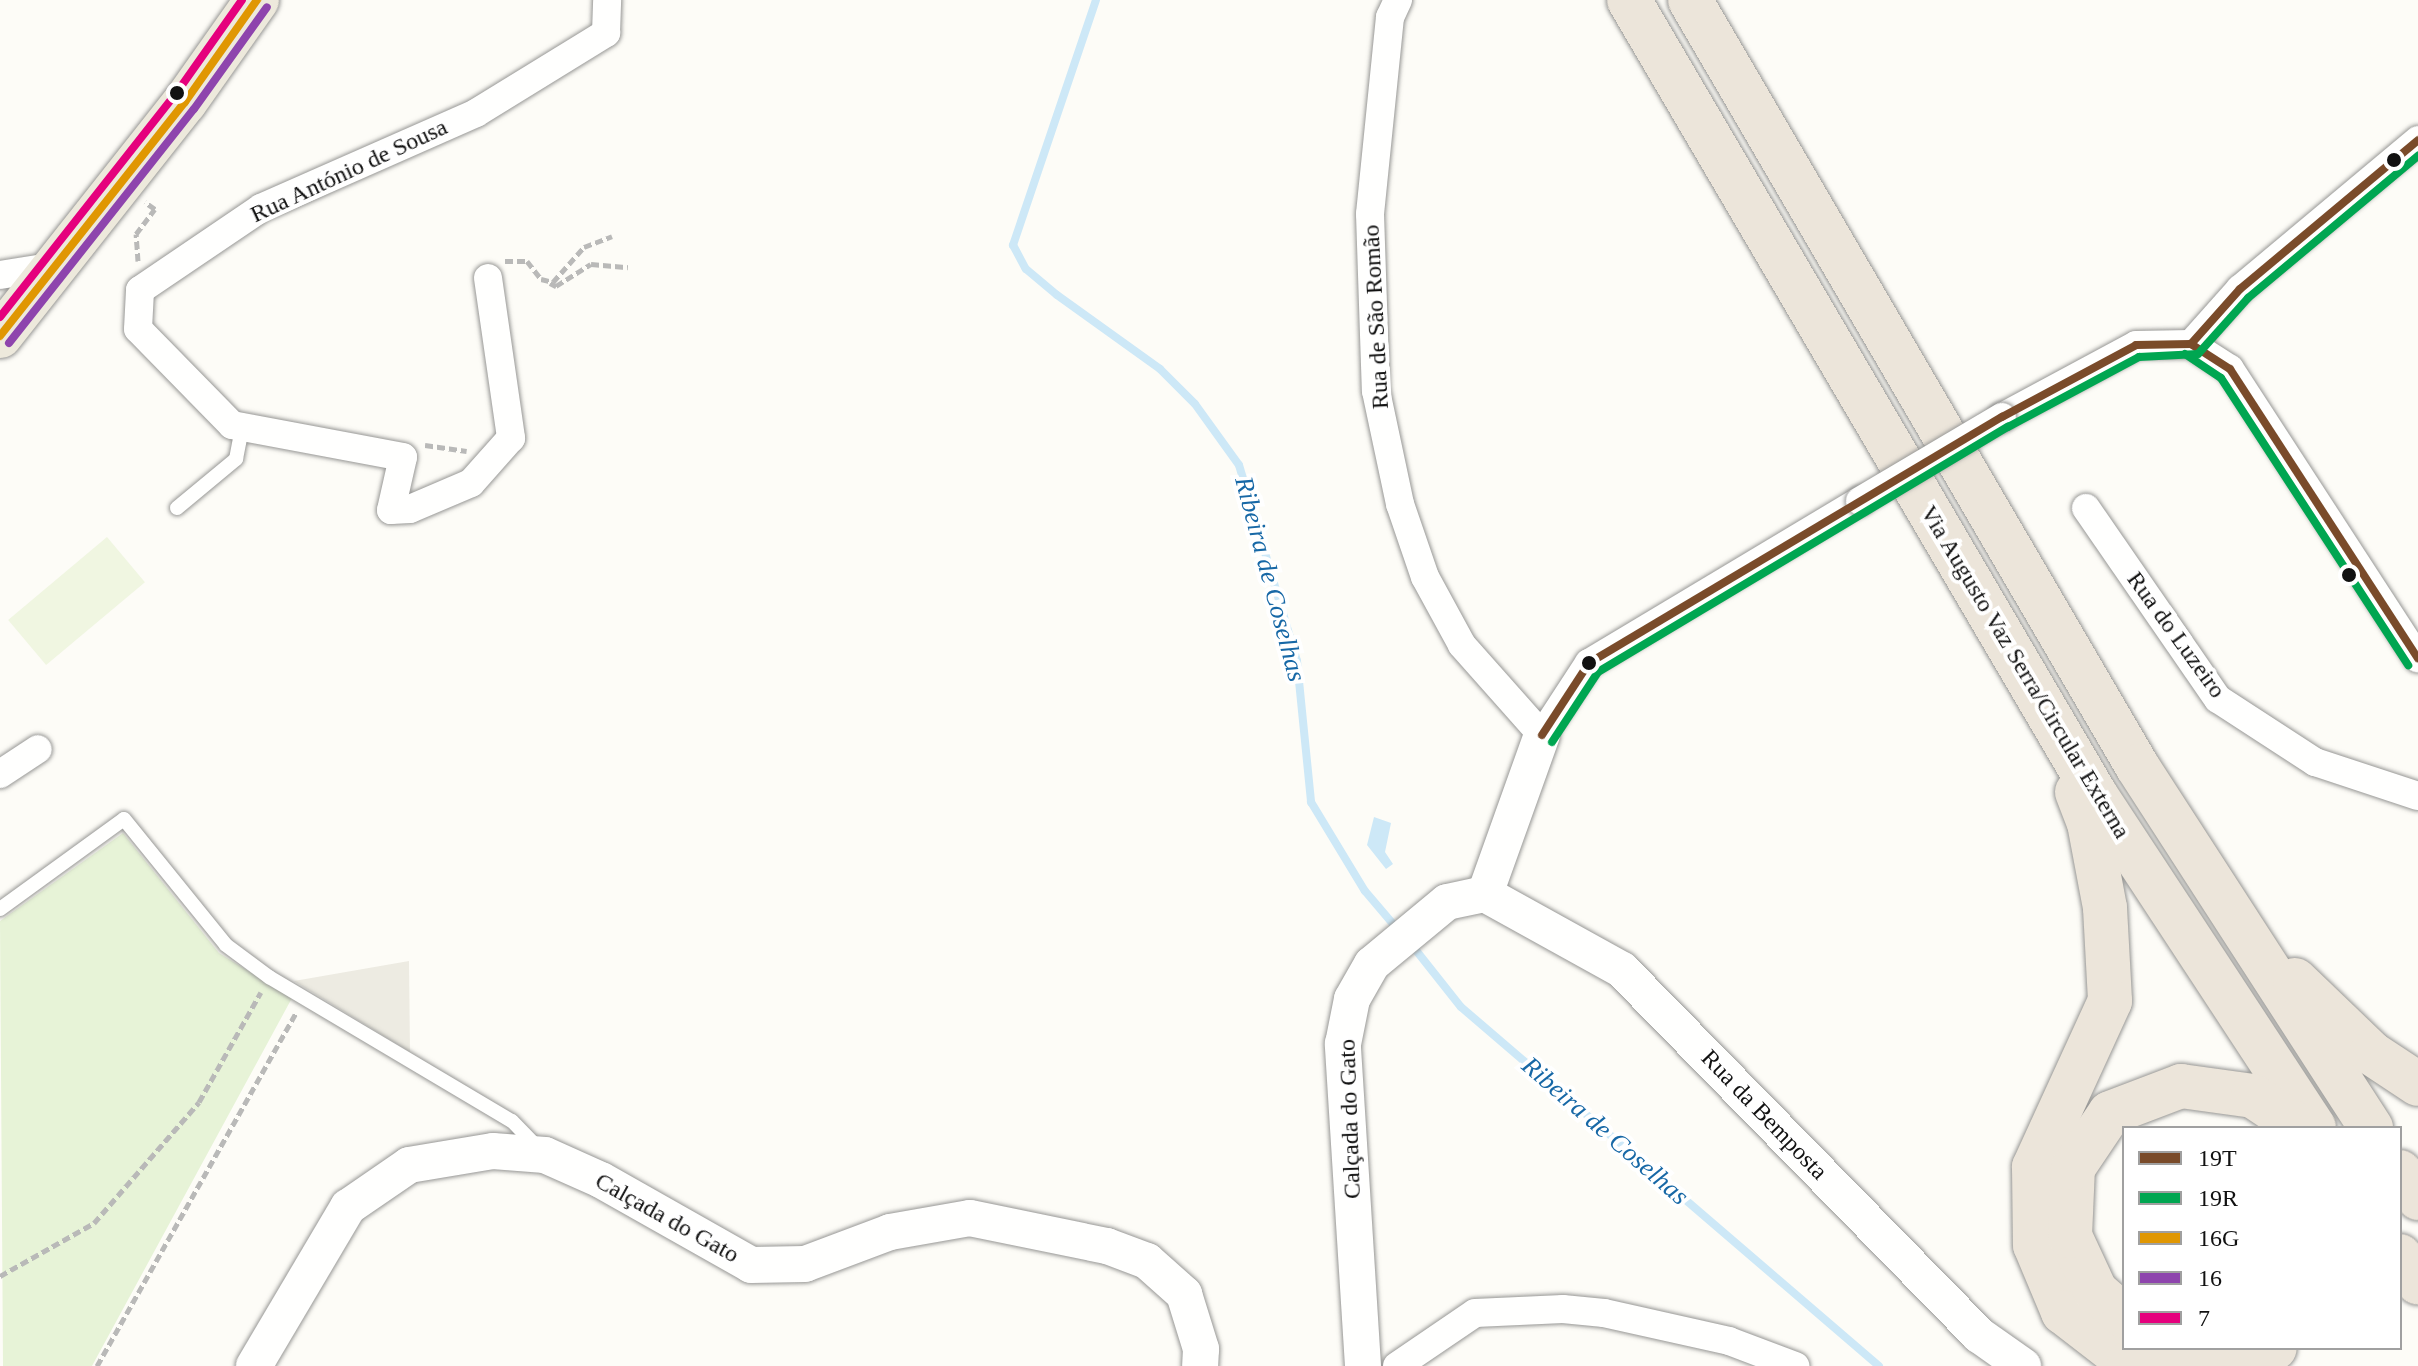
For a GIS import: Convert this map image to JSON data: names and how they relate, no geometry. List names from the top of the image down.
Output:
{
  "streets": {
    "highway": ["Via Augusto Vaz Serra/Circular Externa"],
    "street": [
      "Rua António de Sousa",
      "Rua de São Romão",
      "Rua do Luzeiro",
      "Rua da Bemposta",
      "Calçada do Gato"
    ]
  },
  "crossings": [
    ["Rua da Bemposta", "Calçada do Gato"]
  ],
  "water": ["Ribeira de Coselhas"],
  "lines": [
    "transit line 16G",
    "transit line 7",
    "transit line 16",
    "transit line 19T",
    "transit line 19R"
  ],
  "legend": [
    "19T",
    "19R",
    "16G",
    "16",
    "7"
  ]
}
